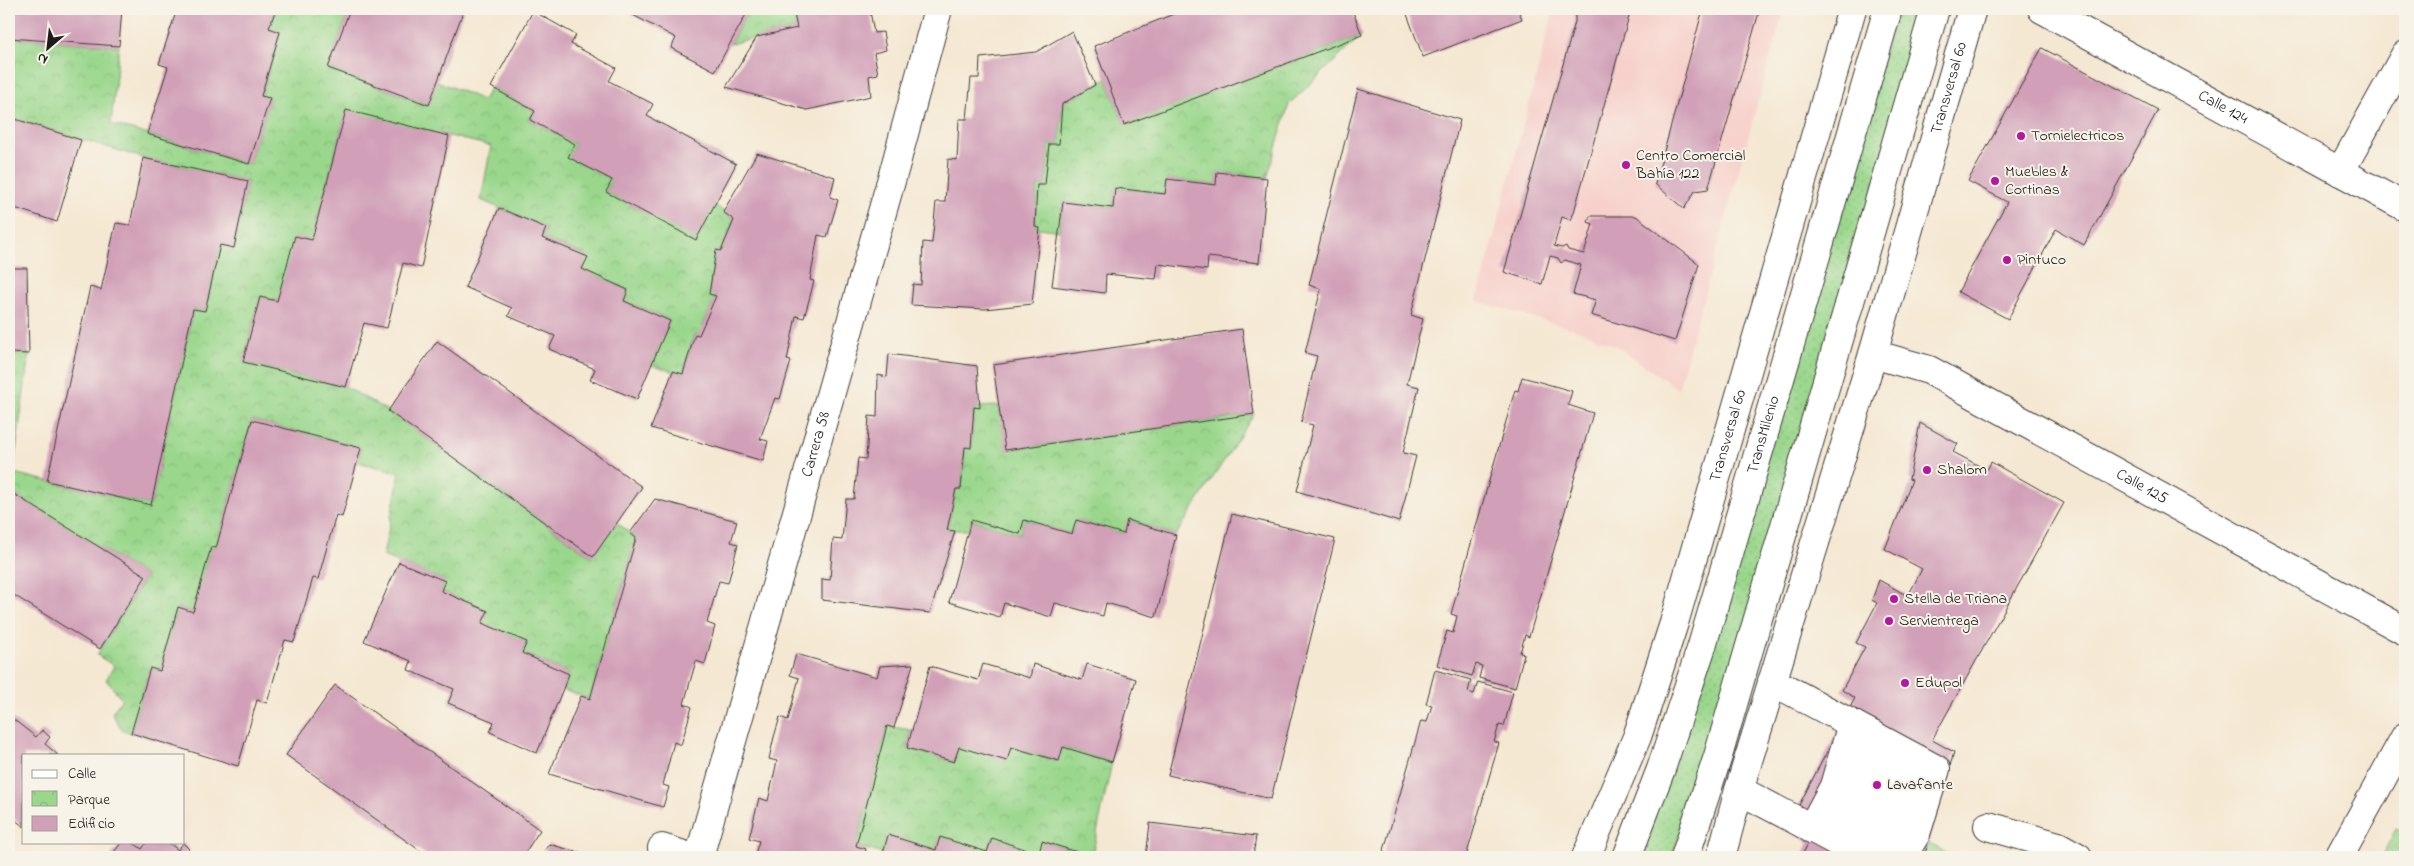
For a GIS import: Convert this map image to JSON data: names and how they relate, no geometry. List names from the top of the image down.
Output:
{
  "streets": {
    "street": [
      "Transversal 60",
      "Calle 124",
      "TransMilenio",
      "Carrera 58",
      "Calle 125"
    ]
  },
  "crossings": [
    ["Transversal 60", "Calle 125"]
  ],
  "places": [
    "Tornielectricos",
    "Centro Comercial Bahía 122",
    "Muebles & Cortinas",
    "Pintuco",
    "Shalom",
    "Stella de Triana",
    "Servientrega",
    "Edupol",
    "Lavafante"
  ],
  "legend": ["Calle", "Parque", "Edificio"],
  "north": "bottom left"
}
